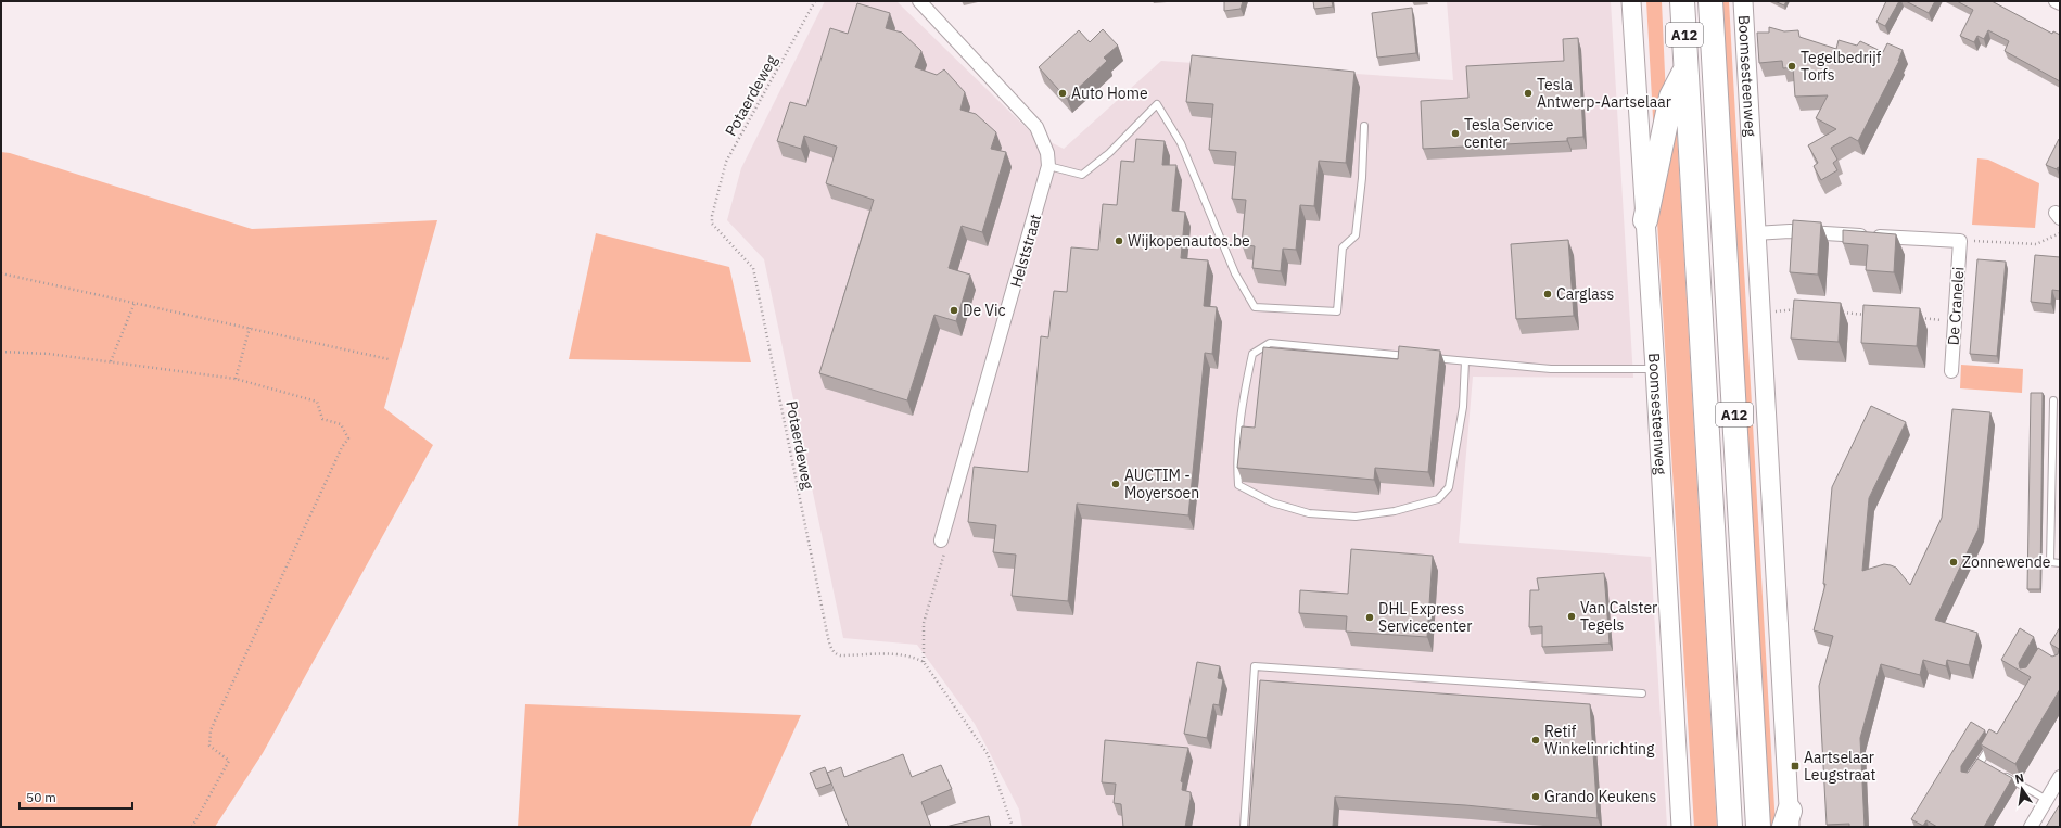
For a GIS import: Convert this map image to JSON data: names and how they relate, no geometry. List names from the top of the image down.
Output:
{
  "streets": {
    "highway": ["A12"],
    "main road": ["Boomsesteenweg"],
    "street": ["Helststraat", "De Cranelei"],
    "path": ["Potaerdeweg"]
  },
  "places": {
    "other": [
      "Tegelbedrijf Torfs",
      "Auto Home",
      "Tesla Antwerp-Aartselaar",
      "Tesla Service center",
      "Wijkopenautos.be",
      "Carglass",
      "De Vic",
      "AUCTIM - Moyersoen",
      "Zonnewende",
      "Van Calster Tegels",
      "DHL Express Servicecenter",
      "Retif Winkelinrichting",
      "Grando Keukens"
    ],
    "transit": ["Aartselaar Leugstraat"]
  },
  "scale_bar": "50 m",
  "north": "top"
}
